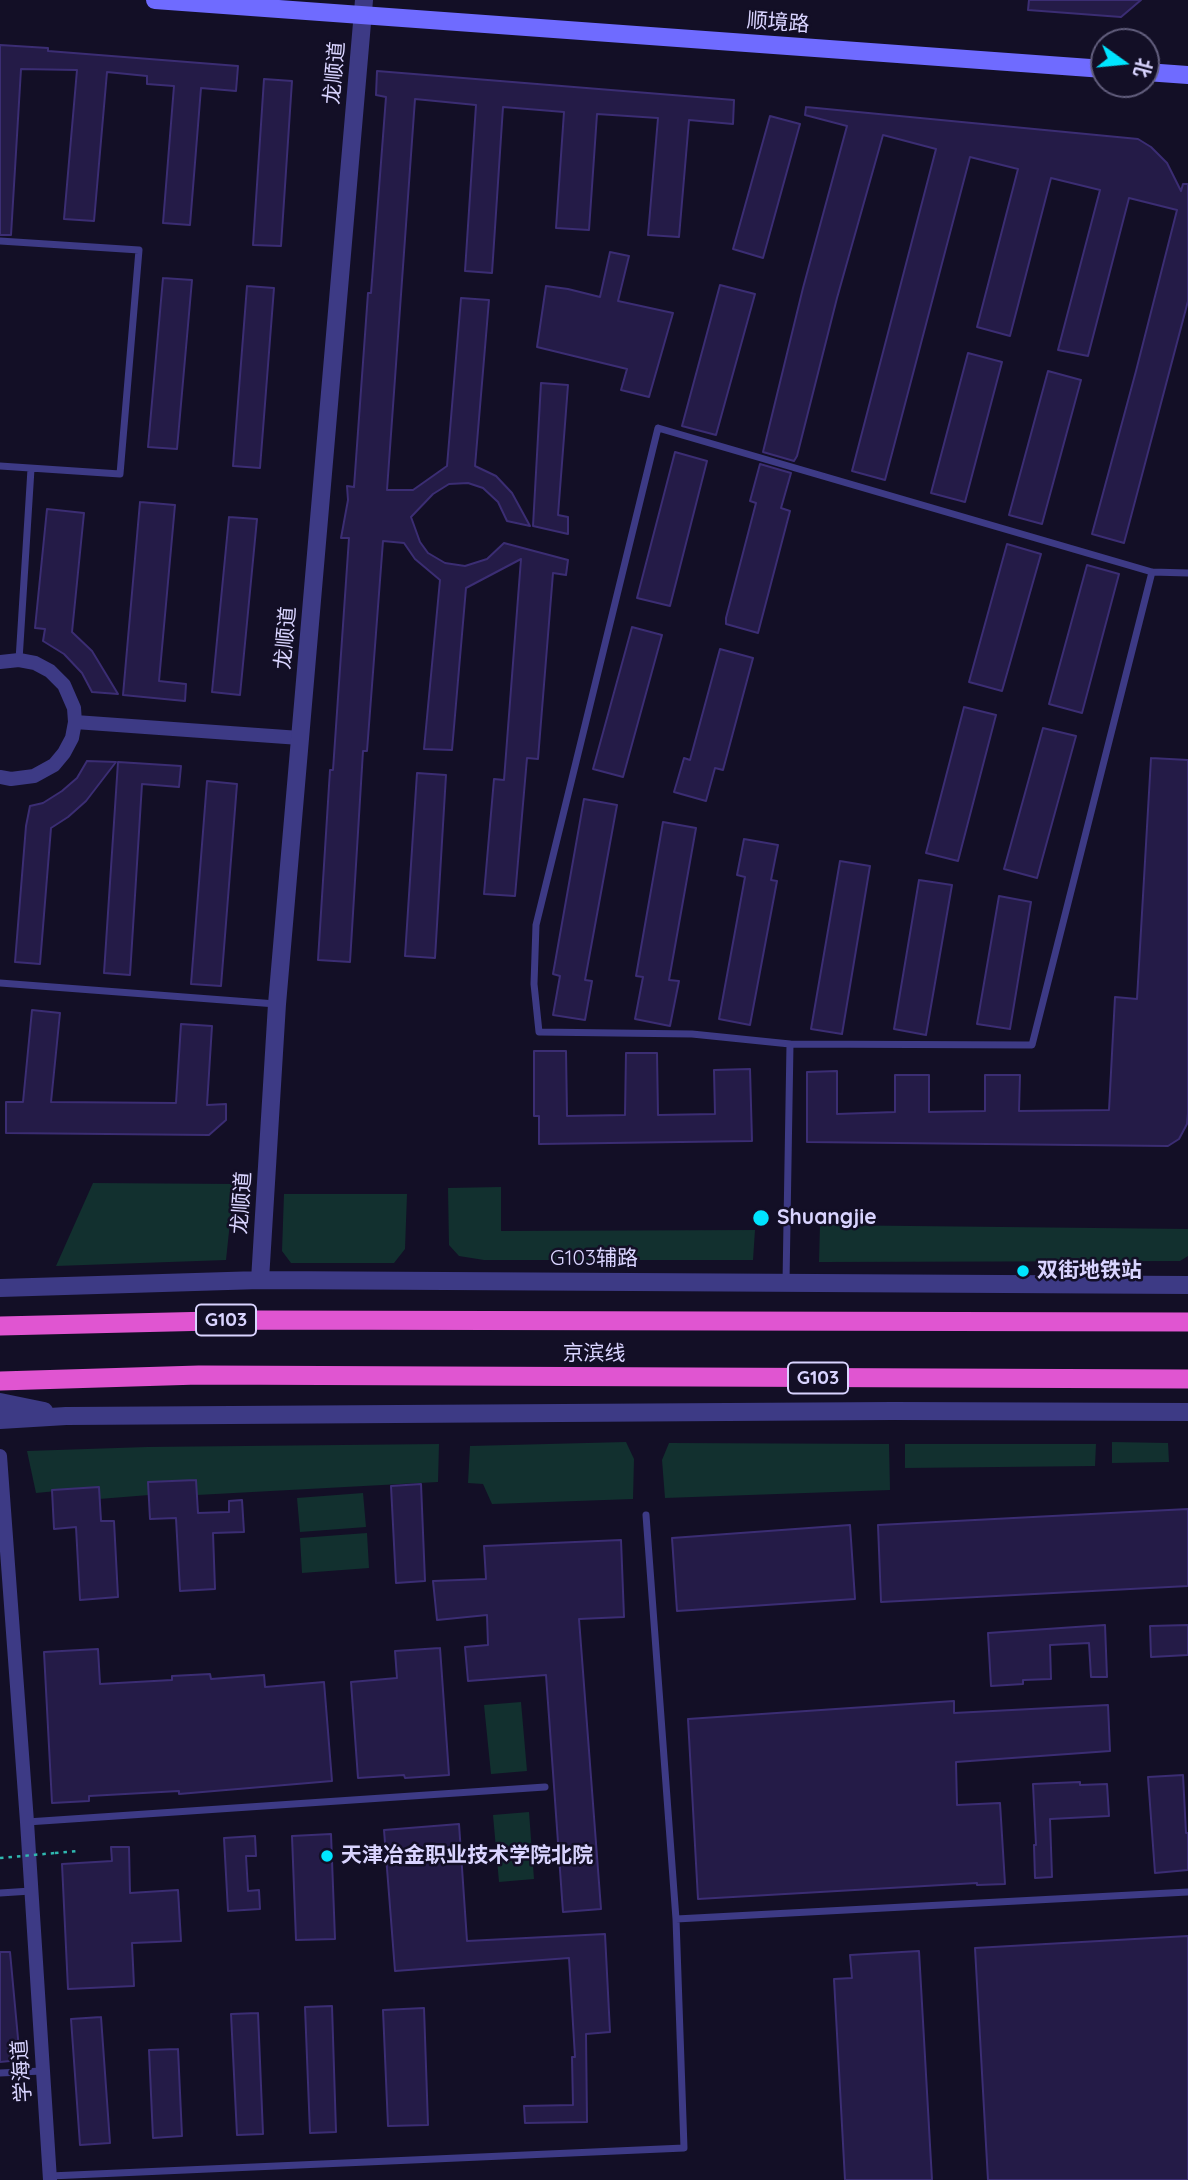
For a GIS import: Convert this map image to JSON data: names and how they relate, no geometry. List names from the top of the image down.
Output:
{
  "streets": {
    "highway": ["G103", "京滨线"],
    "main road": ["顺境路"],
    "street": ["龙顺道", "G103辅路", "学海道"]
  },
  "crossings": [
    ["顺境路", "龙顺道"],
    ["龙顺道", "G103辅路"]
  ],
  "places": ["Shuangjie", "双街地铁站", "天津冶金职业技术学院北院"],
  "north": "right"
}
